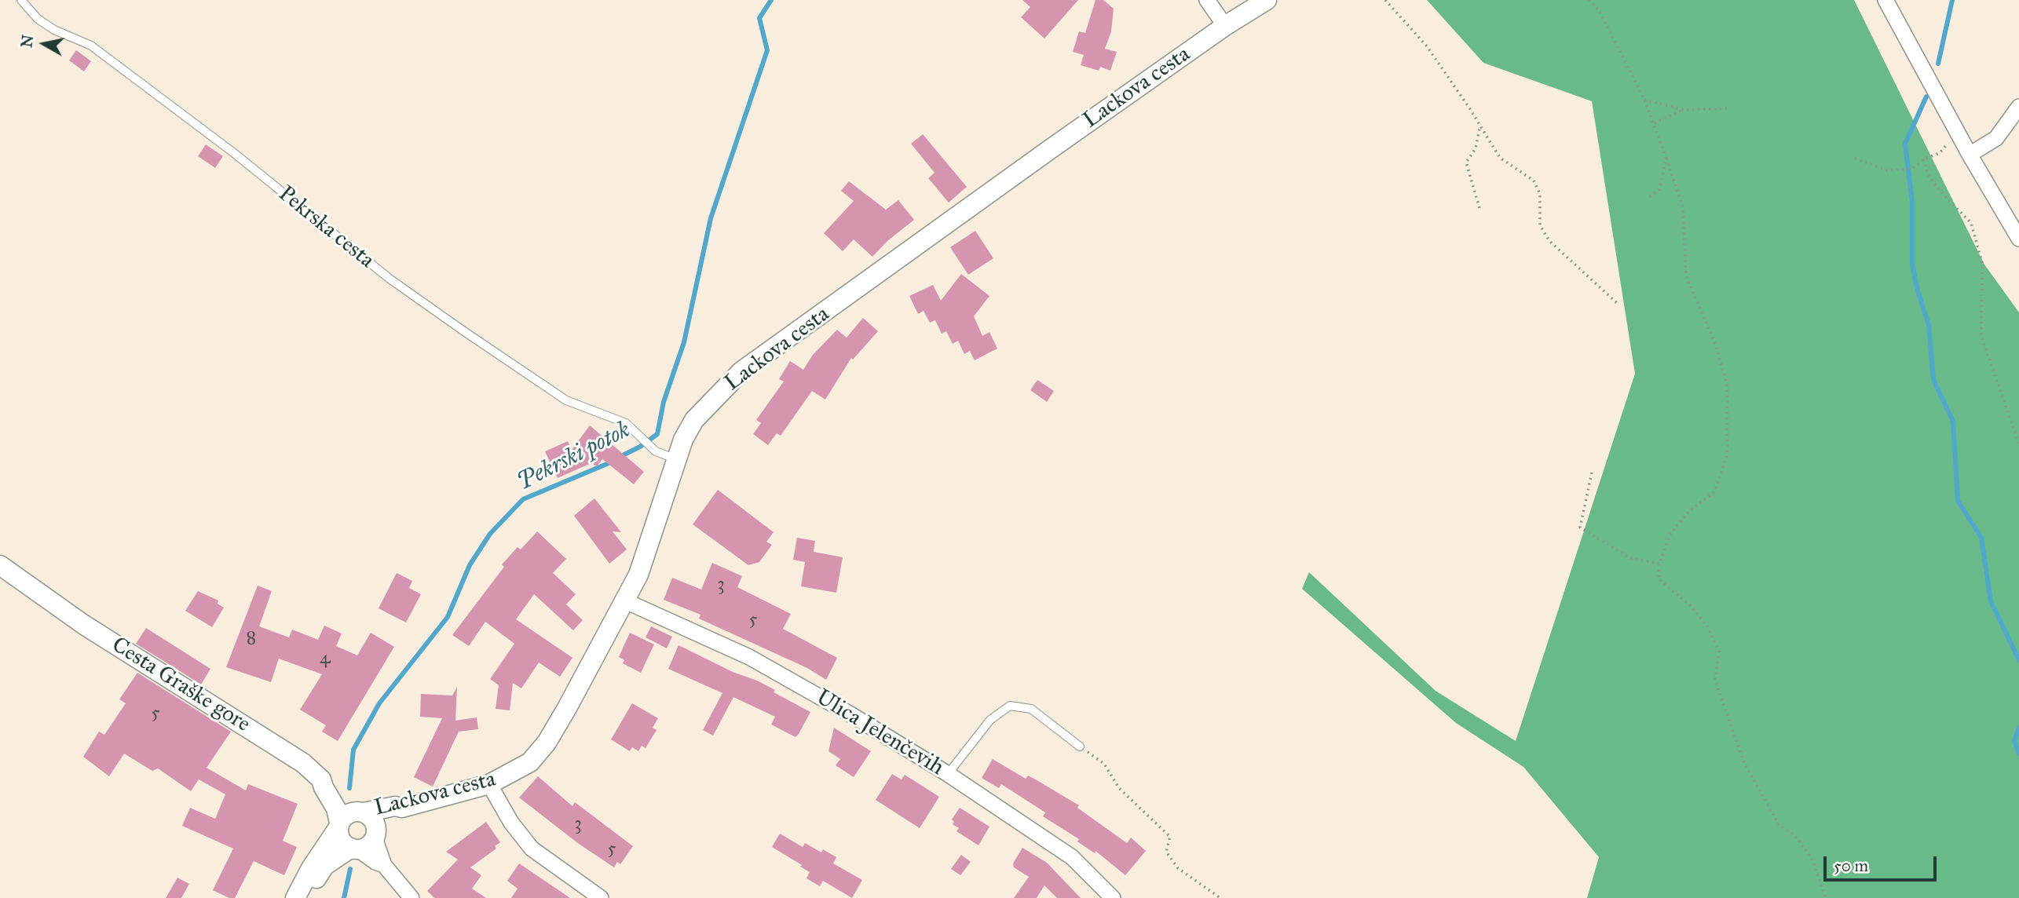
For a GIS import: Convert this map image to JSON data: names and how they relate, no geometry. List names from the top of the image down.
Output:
{
  "streets": {
    "street": ["Lackova cesta", "Cesta Graške gore", "Ulica Jelenčevih"],
    "lane": ["Pekrska cesta"]
  },
  "crossings": [
    ["Lackova cesta", "Pekrska cesta"],
    ["Lackova cesta", "Cesta Graške gore"],
    ["Lackova cesta", "Ulica Jelenčevih"]
  ],
  "water": ["Pekrski potok"],
  "house_numbers": [
    "3",
    "5",
    "8",
    "4",
    "5",
    "3",
    "5"
  ],
  "scale_bar": "50 m",
  "north": "left"
}
